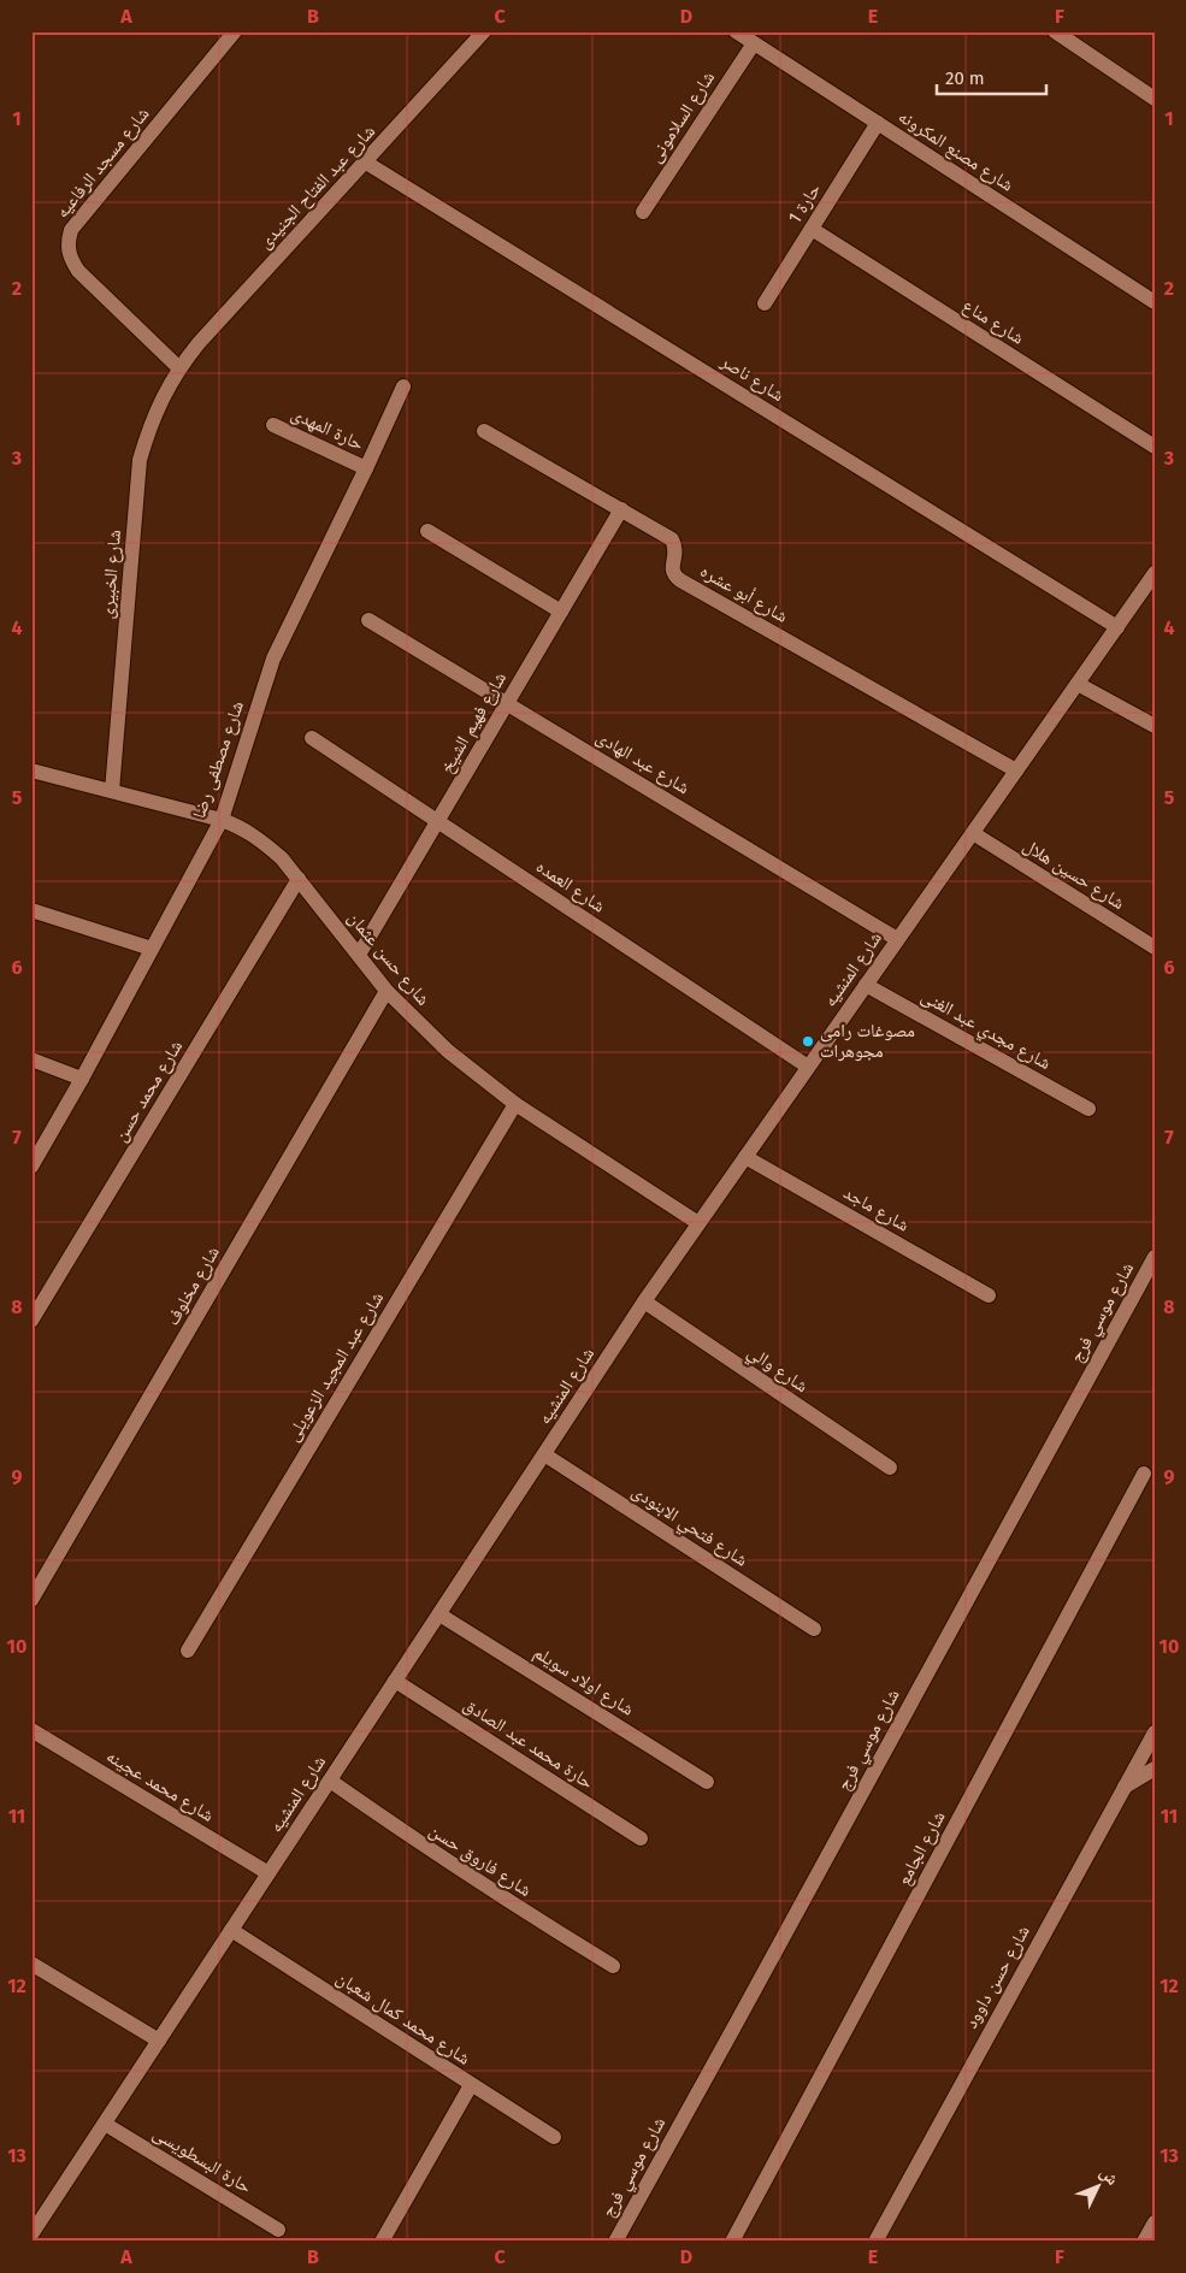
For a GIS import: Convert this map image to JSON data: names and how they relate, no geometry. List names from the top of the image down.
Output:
{
  "streets": {
    "street": [
      "شارع السلامونى",
      "شارع مصنع المكرونه",
      "شارع مسجد الرفاعيه",
      "شارع عبد الفتاح الجنيدى",
      "حارة 1",
      "شارع مناع",
      "شارع ناصر",
      "حارة المهدى",
      "شارع الخبيرى",
      "شارع أبو عشره",
      "شارع فهيم الشيخ",
      "شارع مصطفى رضا",
      "شارع عبد الهادى",
      "شارع حسين هلال",
      "شارع العمده",
      "شارع حسن عثمان",
      "شارع المنشيه",
      "شارع مجدي عبد الغنى",
      "شارع محمد حسن",
      "شارع ماجد",
      "شارع مخلوف",
      "شارع موسي فرج",
      "شارع عبد المجيد الزعويلى",
      "شارع والي",
      "شارع فتحي الابنودى",
      "شارع اولاد سويلم",
      "حارة محمد عبد الصادق",
      "شارع محمد عجينه",
      "شارع الجامع",
      "شارع فاروق حسن",
      "شارع حسن داوود",
      "شارع محمد كمال شعبان",
      "حارة البسطويسى"
    ]
  },
  "crossings": [
    ["شارع السلامونى", "شارع مصنع المكرونه"],
    ["شارع مصنع المكرونه", "حارة 1"],
    ["شارع مسجد الرفاعيه", "شارع عبد الفتاح الجنيدى"],
    ["شارع مسجد الرفاعيه", "شارع الخبيرى"],
    ["شارع عبد الفتاح الجنيدى", "شارع ناصر"],
    ["شارع عبد الفتاح الجنيدى", "شارع الخبيرى"],
    ["حارة 1", "شارع مناع"],
    ["شارع ناصر", "شارع المنشيه"],
    ["حارة المهدى", "شارع مصطفى رضا"],
    ["شارع الخبيرى", "شارع حسن عثمان"],
    ["شارع أبو عشره", "شارع فهيم الشيخ"],
    ["شارع أبو عشره", "شارع المنشيه"],
    ["شارع فهيم الشيخ", "شارع عبد الهادى"],
    ["شارع فهيم الشيخ", "شارع العمده"],
    ["شارع فهيم الشيخ", "شارع حسن عثمان"],
    ["شارع مصطفى رضا", "شارع حسن عثمان"],
    ["شارع عبد الهادى", "شارع المنشيه"],
    ["شارع حسين هلال", "شارع المنشيه"],
    ["شارع العمده", "شارع المنشيه"],
    ["شارع حسن عثمان", "شارع المنشيه"],
    ["شارع حسن عثمان", "شارع محمد حسن"],
    ["شارع حسن عثمان", "شارع مخلوف"],
    ["شارع حسن عثمان", "شارع عبد المجيد الزعويلى"],
    ["شارع المنشيه", "شارع مجدي عبد الغنى"],
    ["شارع المنشيه", "شارع ماجد"],
    ["شارع المنشيه", "شارع والي"],
    ["شارع المنشيه", "شارع فتحي الابنودى"],
    ["شارع المنشيه", "شارع اولاد سويلم"],
    ["شارع المنشيه", "حارة محمد عبد الصادق"],
    ["شارع المنشيه", "شارع محمد عجينه"],
    ["شارع المنشيه", "شارع فاروق حسن"],
    ["شارع المنشيه", "شارع محمد كمال شعبان"],
    ["شارع المنشيه", "حارة البسطويسى"]
  ],
  "places": ["مصوغات رامى مجوهرات"],
  "scale_bar": "20 m",
  "north": "top right",
  "grid": {
    "columns": [
      "A",
      "B",
      "C",
      "D",
      "E",
      "F"
    ],
    "rows": [
      "1",
      "2",
      "3",
      "4",
      "5",
      "6",
      "7",
      "8",
      "9",
      "10",
      "11",
      "12",
      "13"
    ]
  }
}
